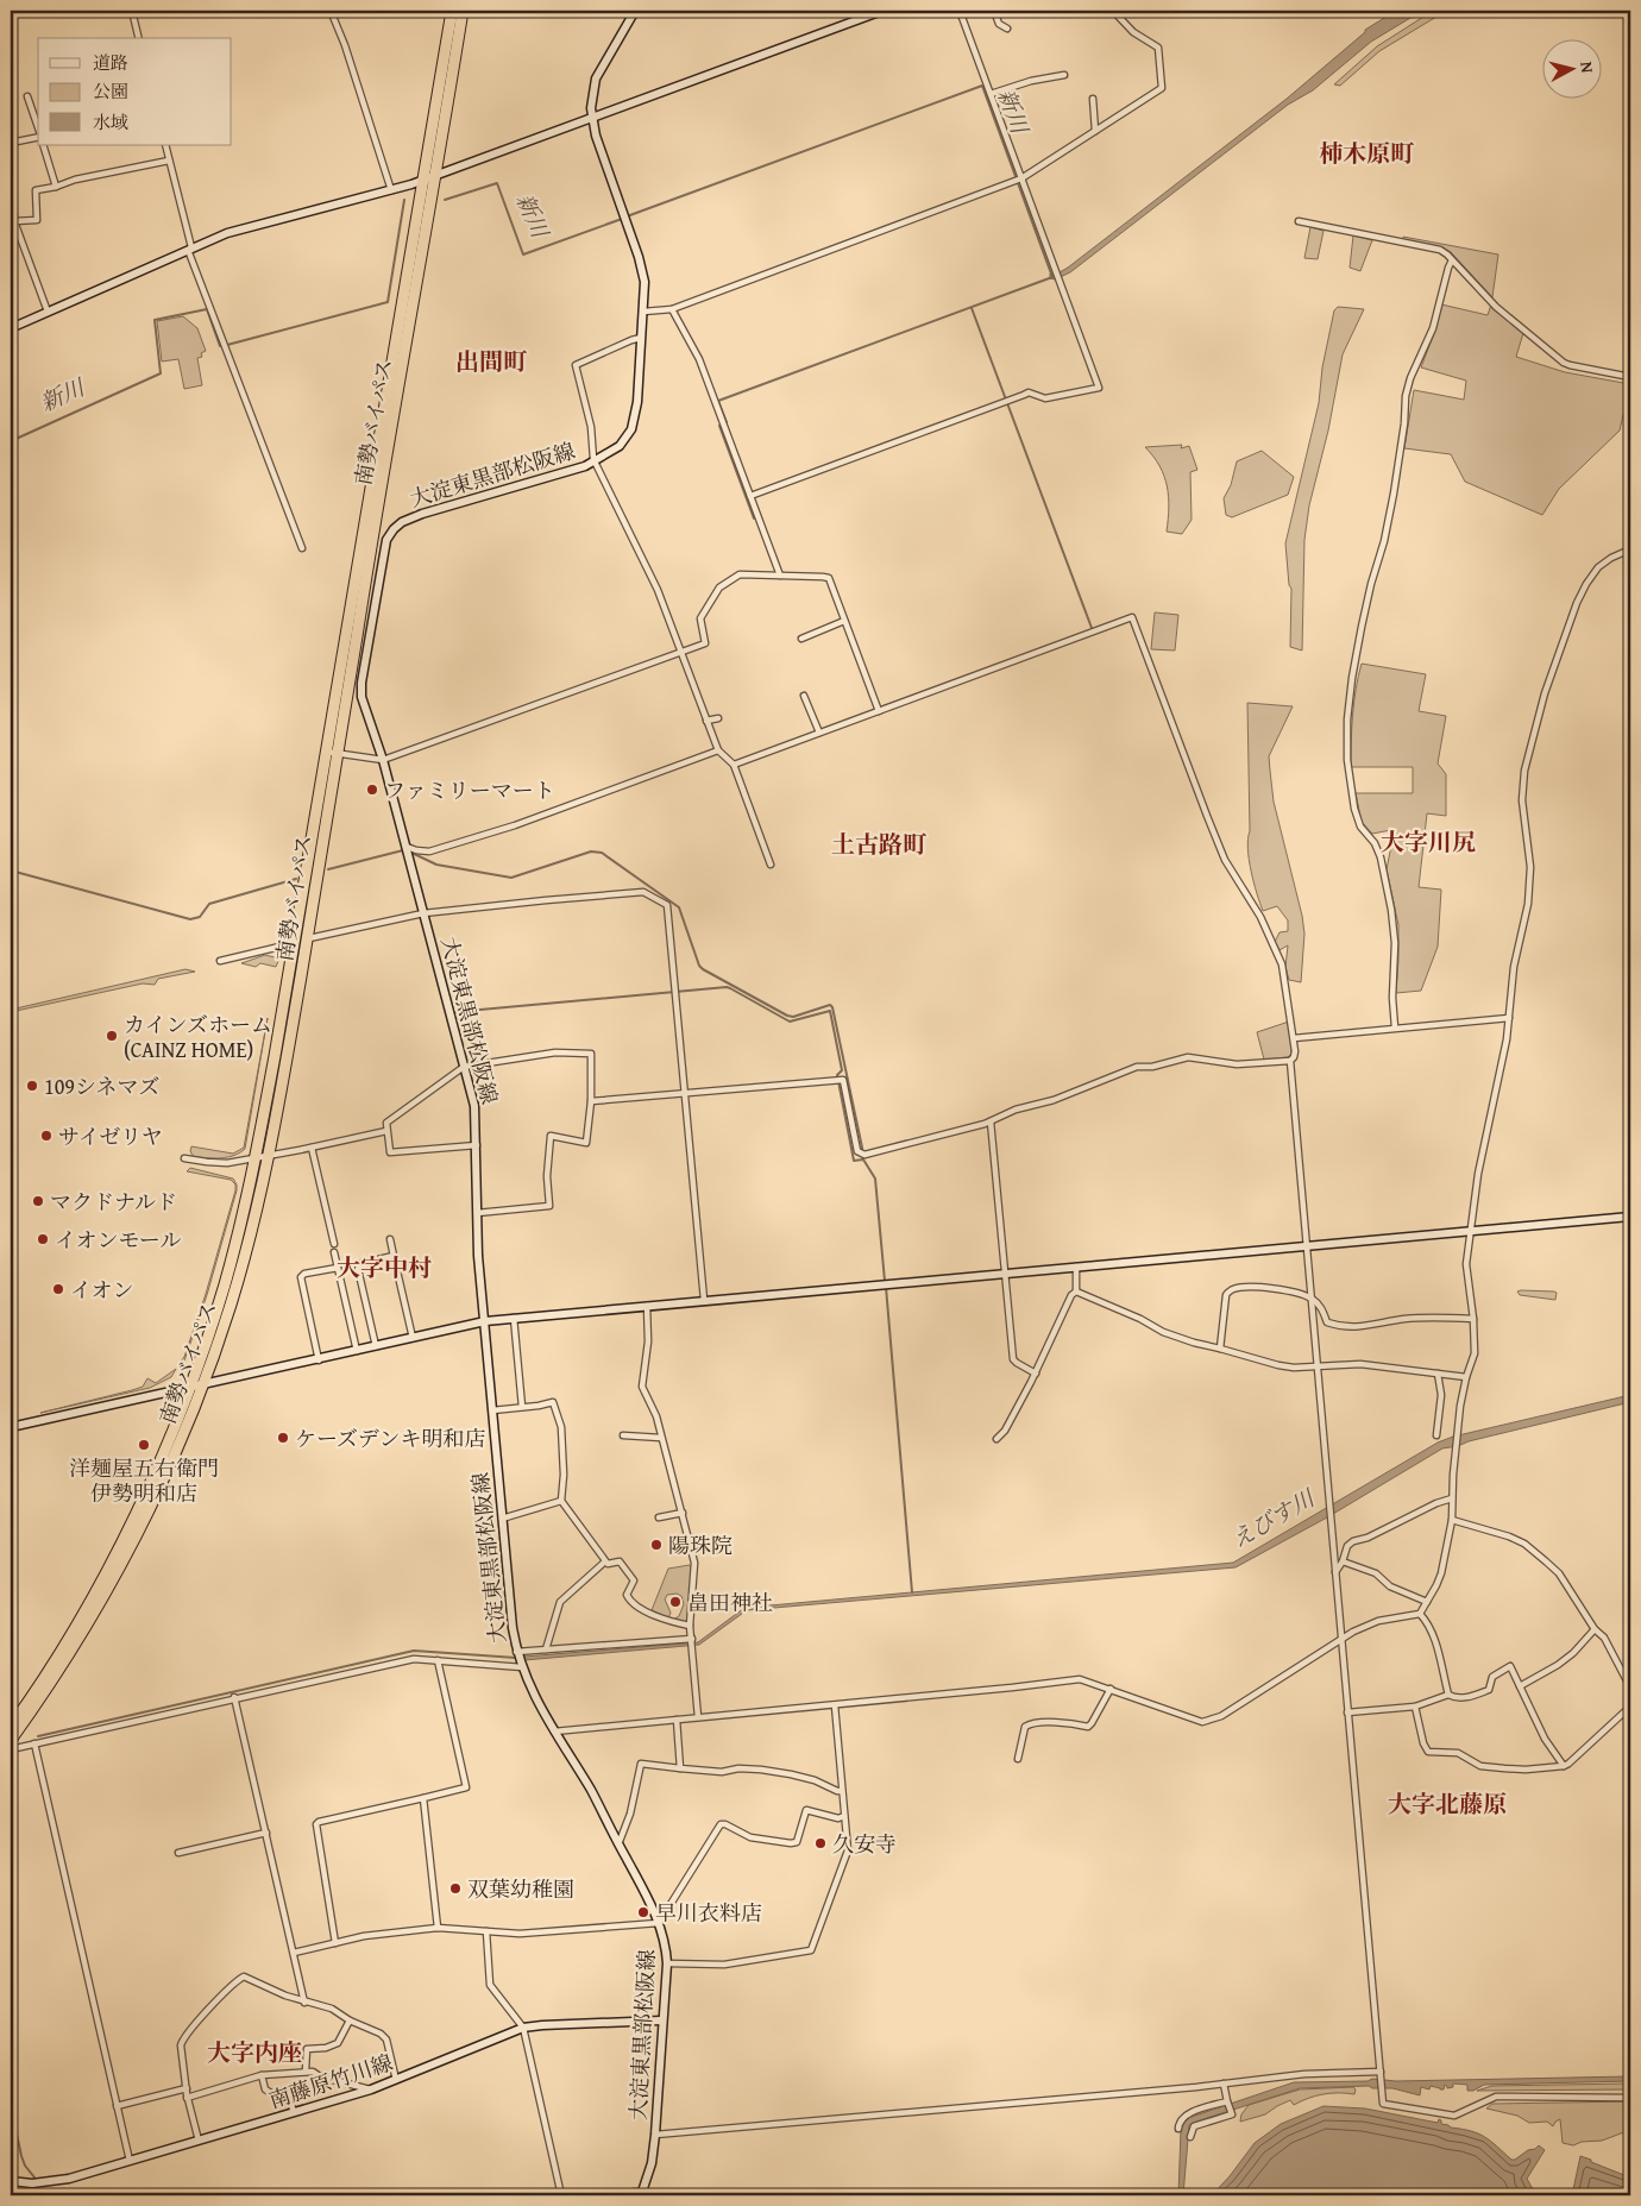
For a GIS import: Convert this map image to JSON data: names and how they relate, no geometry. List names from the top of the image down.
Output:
{
  "streets": {
    "highway": ["南勢バイパス"],
    "main road": ["大淀東黒部松阪線", "南藤原竹川線"]
  },
  "crossings": [
    ["大淀東黒部松阪線", "南藤原竹川線"]
  ],
  "districts": [
    "柿木原町",
    "出間町",
    "大字川尻",
    "土古路町",
    "大字中村",
    "大字北藤原",
    "大字内座"
  ],
  "water": ["新川", "えびす川"],
  "places": [
    "ファミリーマート",
    "カインズホーム (CAINZ HOME)",
    "109シネマズ",
    "サイゼリヤ",
    "マクドナルド",
    "イオンモール",
    "イオン",
    "ケーズデンキ明和店",
    "洋麺屋五右衛門 伊勢明和店",
    "陽珠院",
    "畠田神社",
    "久安寺",
    "双葉幼稚園",
    "早川衣料店"
  ],
  "legend": ["道路", "公園", "水域"],
  "north": "right"
}
